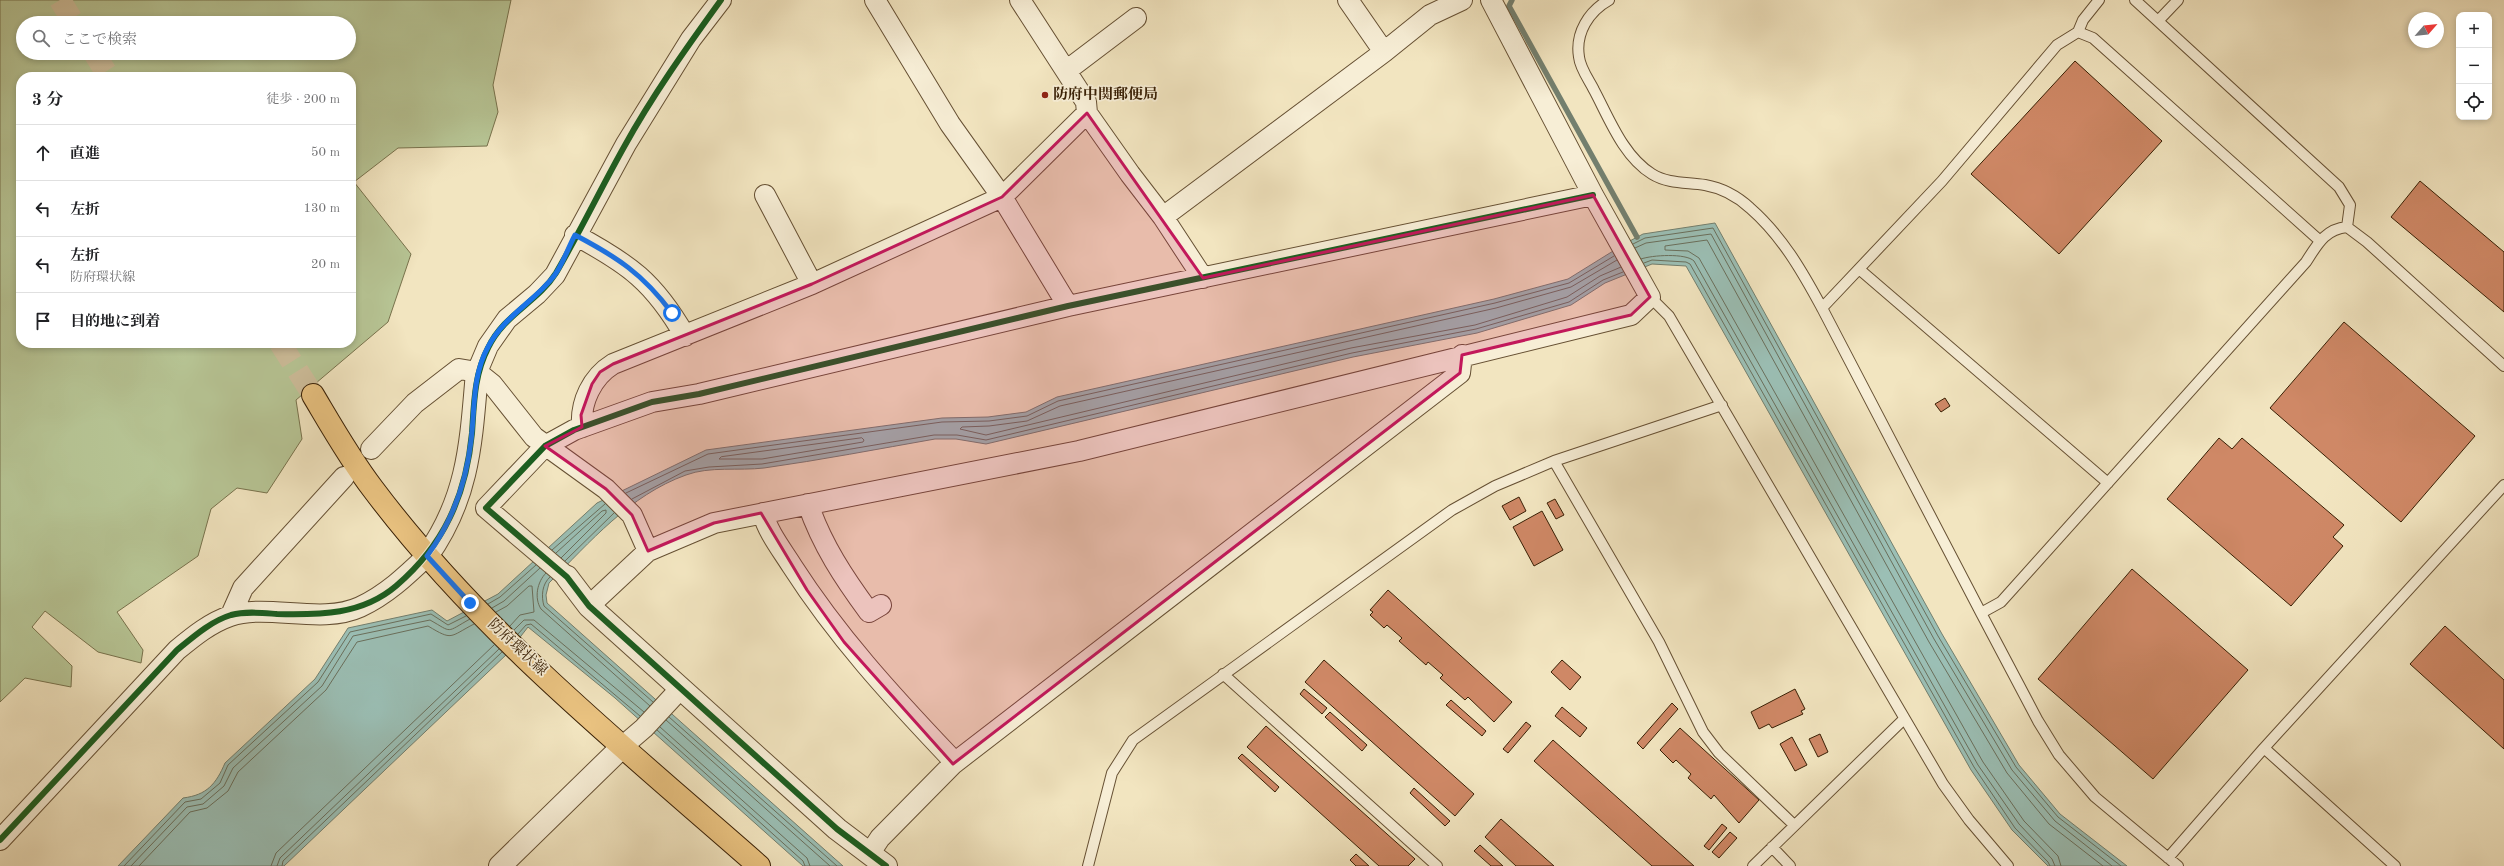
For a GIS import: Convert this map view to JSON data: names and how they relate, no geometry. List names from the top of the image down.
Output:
{
  "streets": {
    "main road": ["防府環状線"]
  },
  "places": ["防府中関郵便局"],
  "north": "top right",
  "page": {
    "map_buttons": ["+", "−"],
    "search": "ここで検索",
    "heading": ["3 分", "徒歩 · 200 m"],
    "list": [
      ["直進", "50 m"],
      ["左折", "130 m"],
      ["左折", "防府環状線", "20 m"],
      "目的地に到着"
    ]
  }
}
